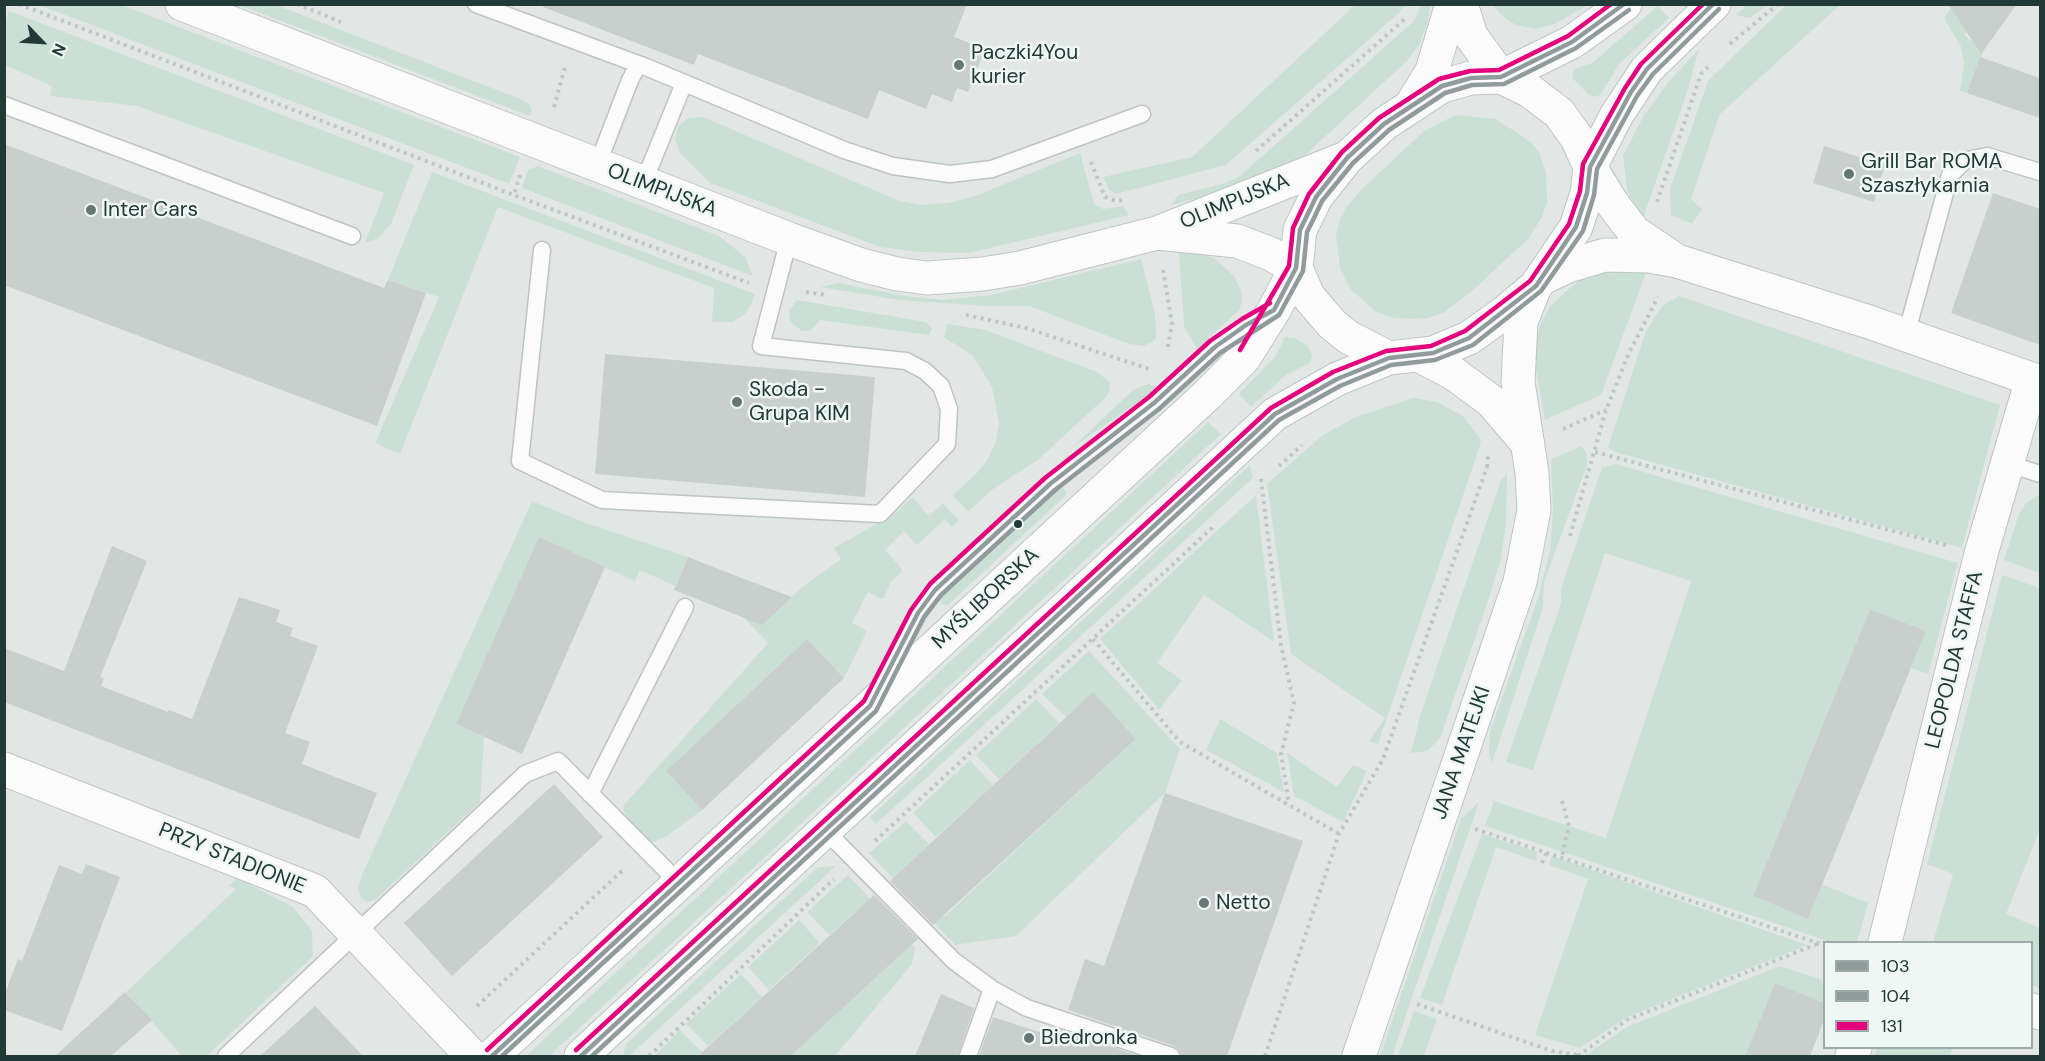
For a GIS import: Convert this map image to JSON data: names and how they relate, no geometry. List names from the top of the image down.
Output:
{
  "streets": {
    "street": [
      "OLIMPIJSKA",
      "MYŚLIBORSKA",
      "LEOPOLDA STAFFA",
      "JANA MATEJKI",
      "PRZY STADIONIE"
    ]
  },
  "crossings": [
    ["OLIMPIJSKA", "MYŚLIBORSKA"]
  ],
  "places": [
    "Paczki4You kurier",
    "Grill Bar ROMA Szaszłykarnia",
    "Inter Cars",
    "Skoda - Grupa KIM",
    "Netto",
    "Biedronka"
  ],
  "lines": ["transit line 103", "transit line 131", "transit line 104"],
  "legend": ["103", "104", "131"],
  "north": "bottom right"
}
